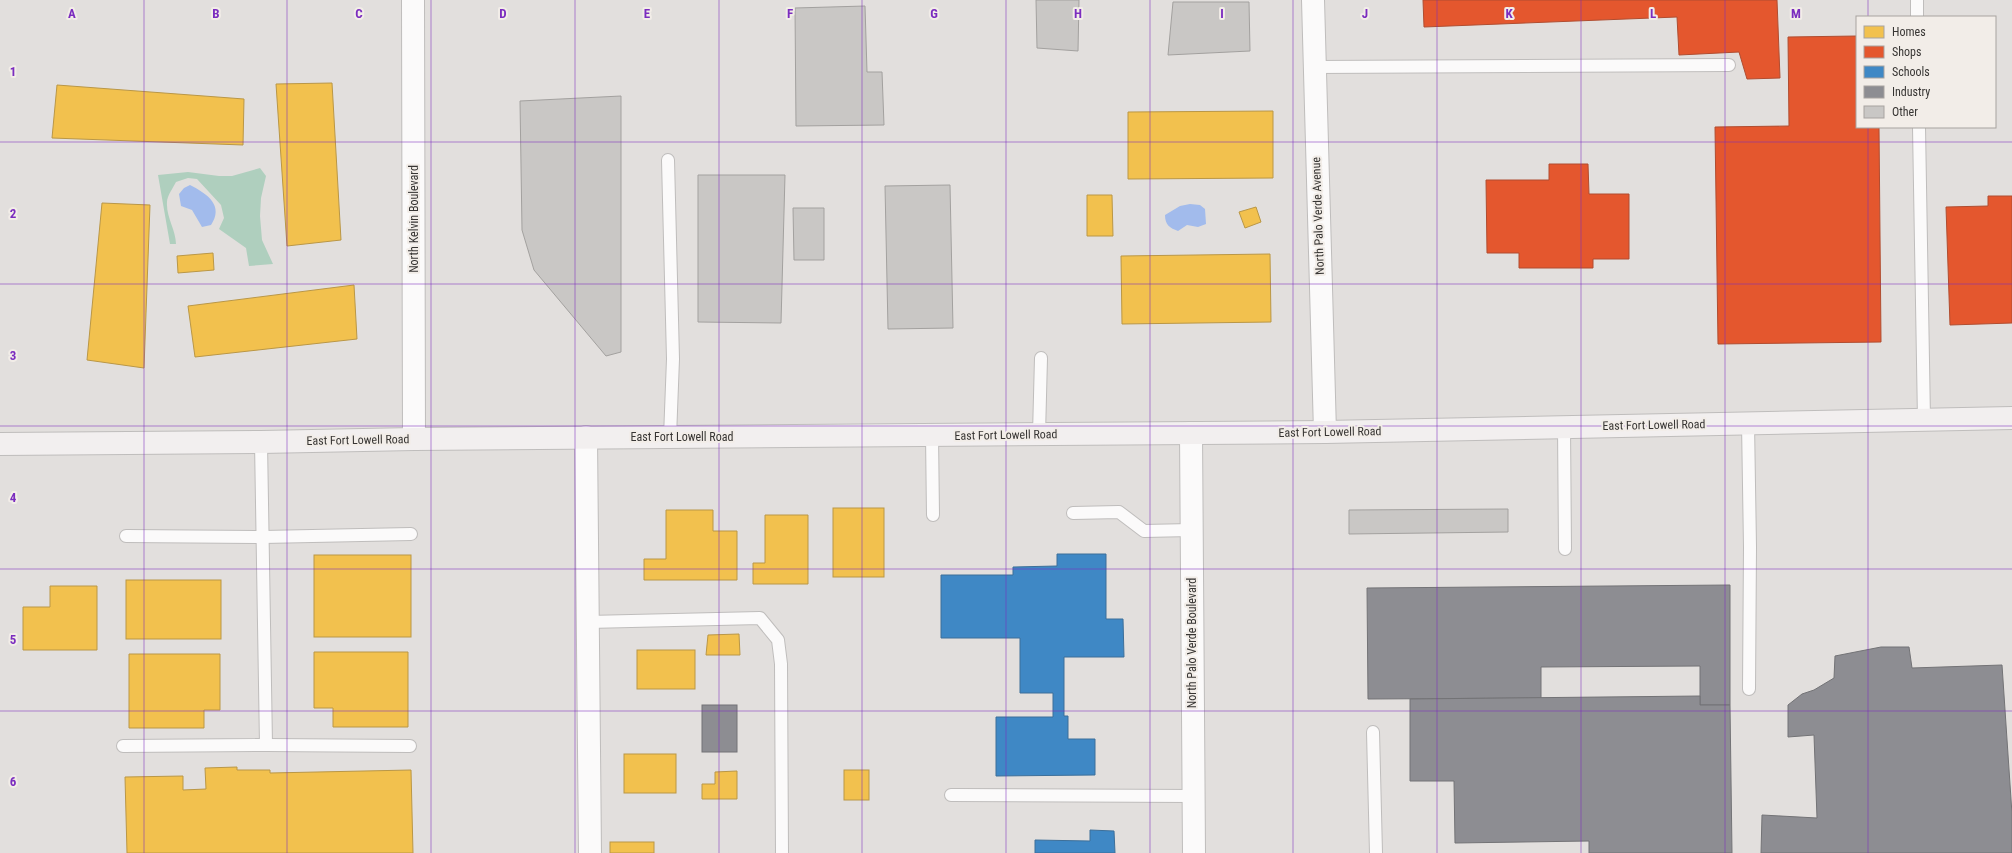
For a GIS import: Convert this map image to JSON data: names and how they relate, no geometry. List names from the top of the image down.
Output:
{
  "streets": {
    "main road": ["East Fort Lowell Road"],
    "street": ["North Palo Verde Avenue", "North Kelvin Boulevard", "North Palo Verde Boulevard"]
  },
  "crossings": [
    ["North Palo Verde Avenue", "East Fort Lowell Road"],
    ["North Kelvin Boulevard", "East Fort Lowell Road"],
    ["East Fort Lowell Road", "North Palo Verde Boulevard"]
  ],
  "legend": [
    "Homes",
    "Shops",
    "Schools",
    "Industry",
    "Other"
  ],
  "grid": {
    "columns": [
      "A",
      "B",
      "C",
      "D",
      "E",
      "F",
      "G",
      "H",
      "I",
      "J",
      "K",
      "L",
      "M"
    ],
    "rows": [
      "1",
      "2",
      "3",
      "4",
      "5",
      "6"
    ]
  }
}
